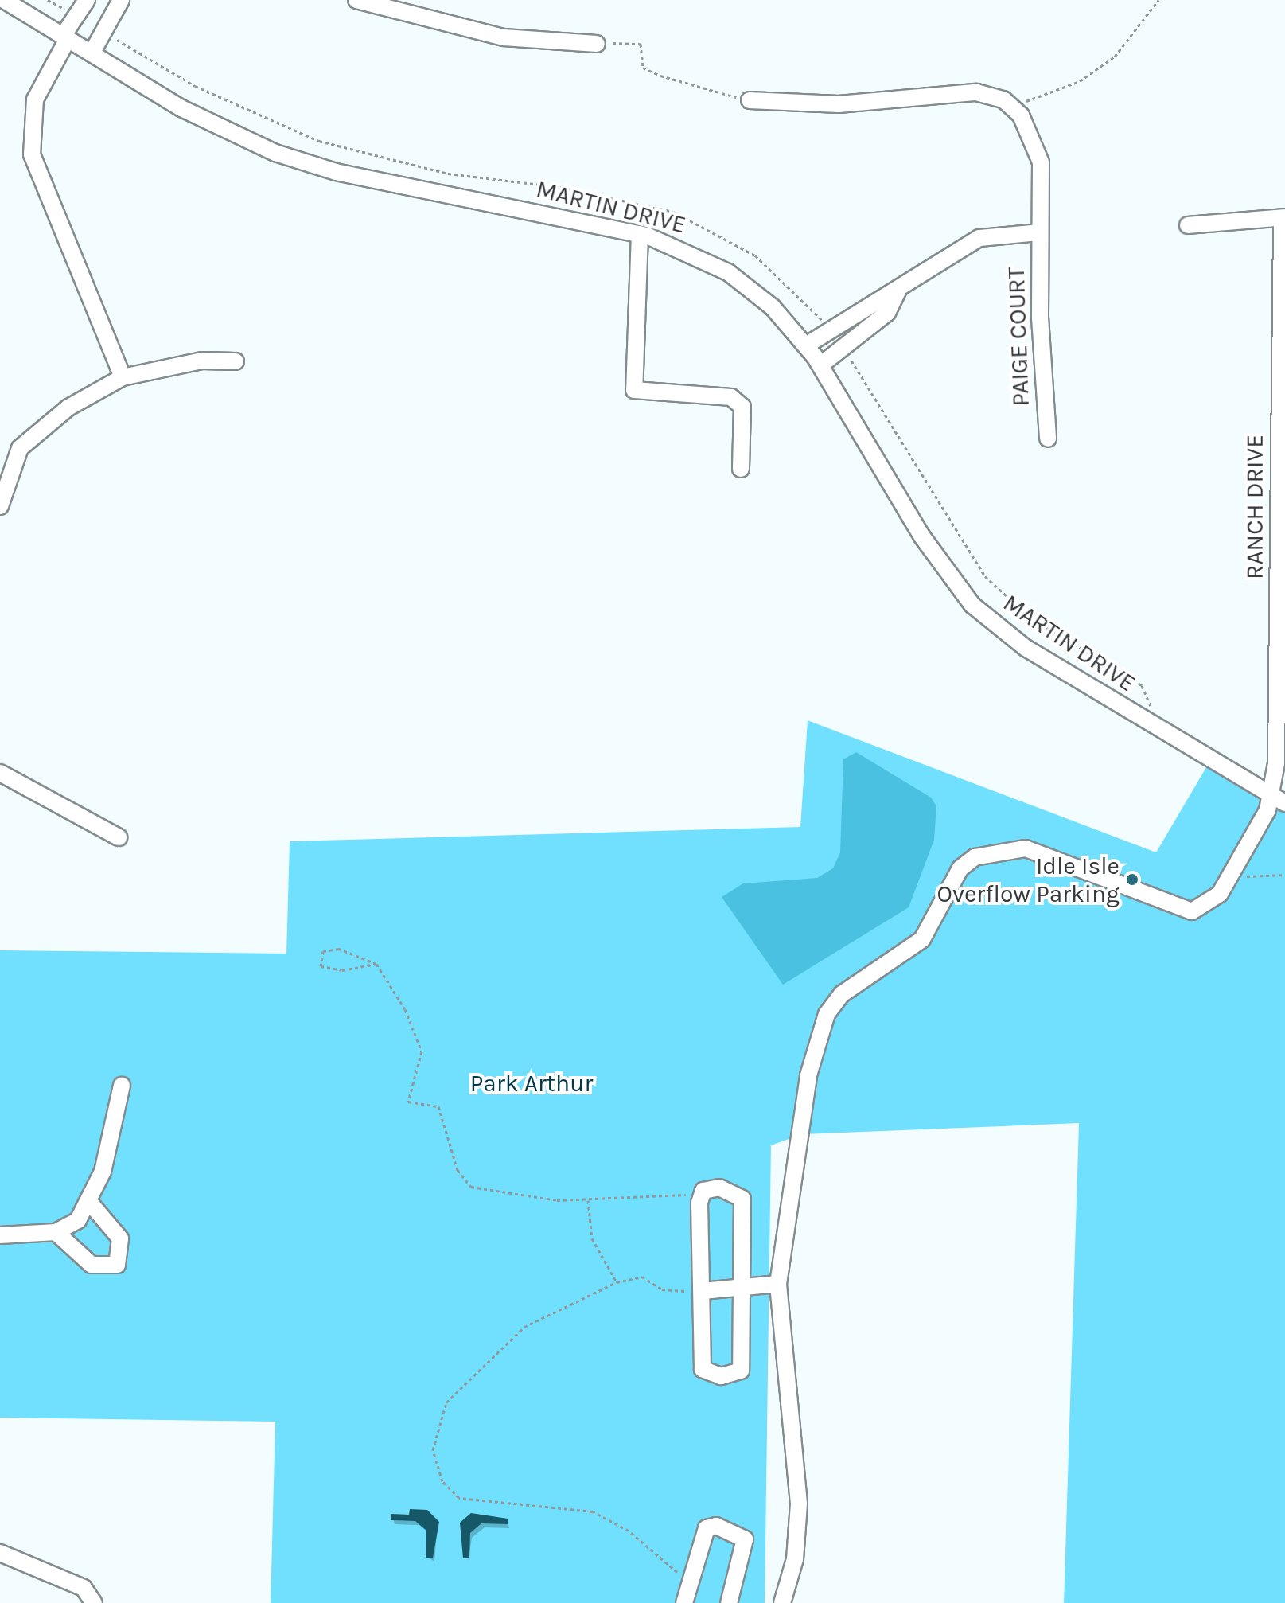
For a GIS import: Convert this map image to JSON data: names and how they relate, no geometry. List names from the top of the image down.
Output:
{
  "streets": {
    "street": ["MARTIN DRIVE", "PAIGE COURT", "RANCH DRIVE"]
  },
  "crossings": [
    ["MARTIN DRIVE", "RANCH DRIVE"]
  ],
  "parks": ["Park Arthur"],
  "places": ["Idle Isle Overflow Parking"]
}
